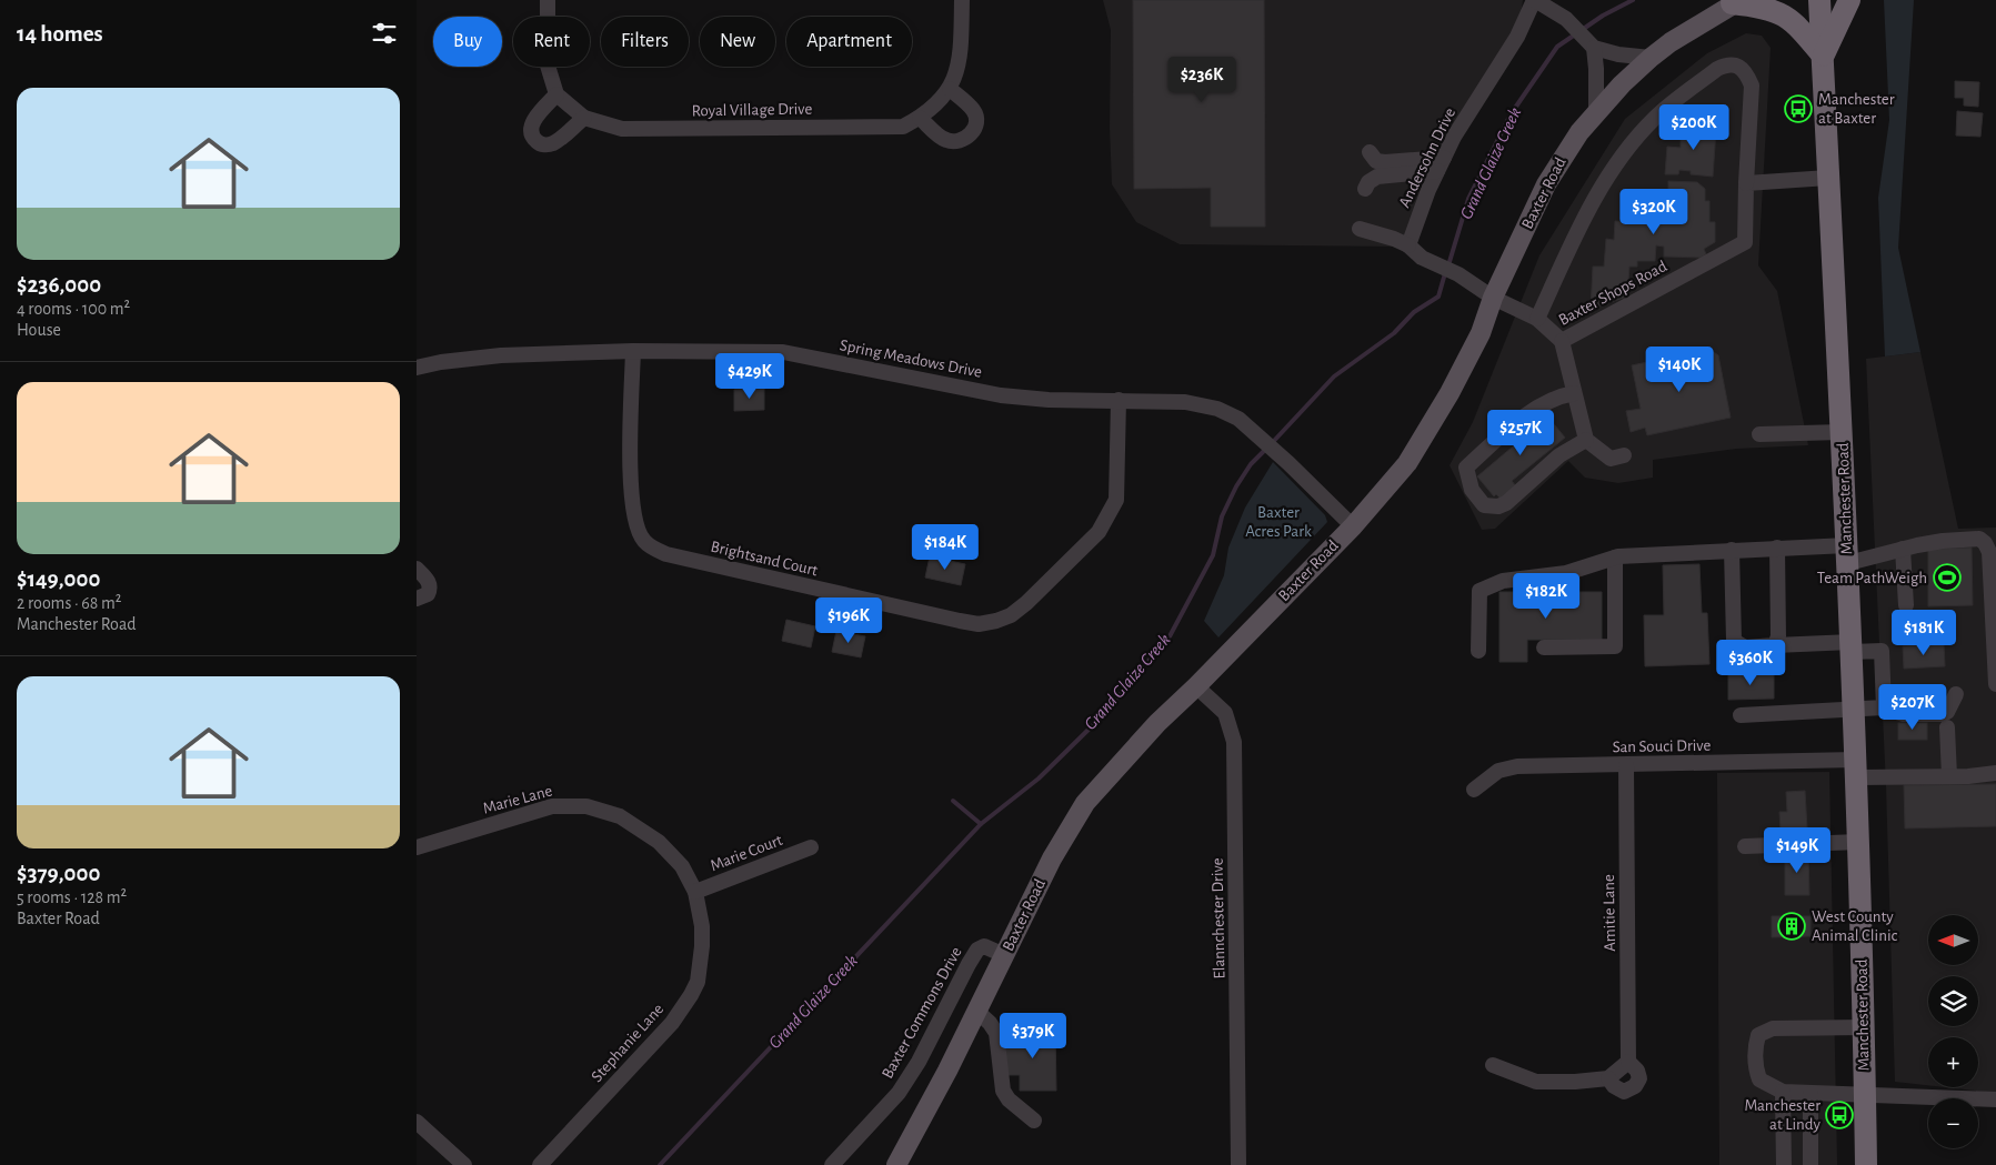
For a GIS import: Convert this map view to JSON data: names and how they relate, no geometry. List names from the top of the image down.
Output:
{
  "streets": {
    "highway": ["Manchester Road"],
    "main road": ["Baxter Road"],
    "street": [
      "Royal Village Drive",
      "Andersohn Drive",
      "Baxter Shops Road",
      "Spring Meadows Drive",
      "Brightsand Court",
      "San Souci Drive",
      "Marie Lane",
      "Marie Court",
      "Amitie Lane",
      "Elannchester Drive",
      "Baxter Commons Drive",
      "Stephanie Lane"
    ]
  },
  "crossings": [
    ["Baxter Road", "Baxter Shops Road"],
    ["Baxter Road", "Spring Meadows Drive"],
    ["Baxter Road", "Elannchester Drive"],
    ["Baxter Road", "Baxter Commons Drive"],
    ["Spring Meadows Drive", "Brightsand Court"],
    ["Manchester Road", "San Souci Drive"],
    ["San Souci Drive", "Amitie Lane"],
    ["Marie Lane", "Marie Court"],
    ["Marie Lane", "Stephanie Lane"],
    ["Marie Court", "Stephanie Lane"]
  ],
  "water": ["Grand Glaize Creek"],
  "parks": ["Baxter Acres Park"],
  "places": {
    "bus stop": ["Manchester at Baxter", "Manchester at Lindy"],
    "sports": ["Team PathWeigh"],
    "building": ["West County Animal Clinic"]
  },
  "north": "left",
  "page": {
    "heading": "14 homes",
    "chip": [
      "Buy",
      "Rent",
      "Filters",
      "New",
      "Apartment"
    ],
    "price": [
      "$236K",
      "$200K",
      "$320K",
      "$140K",
      "$429K",
      "$257K",
      "$184K",
      "$182K",
      "$196K",
      "$181K",
      "$360K",
      "$207K",
      "$149K",
      "$379K"
    ],
    "list": [
      {
        "name": "$236,000",
        "note": "4 rooms · 100 m² · House"
      },
      {
        "name": "$149,000",
        "note": "2 rooms · 68 m² · Manchester Road"
      },
      {
        "name": "$379,000",
        "note": "5 rooms · 128 m² · Baxter Road"
      }
    ],
    "map_buttons": ["+", "−"]
  }
}
